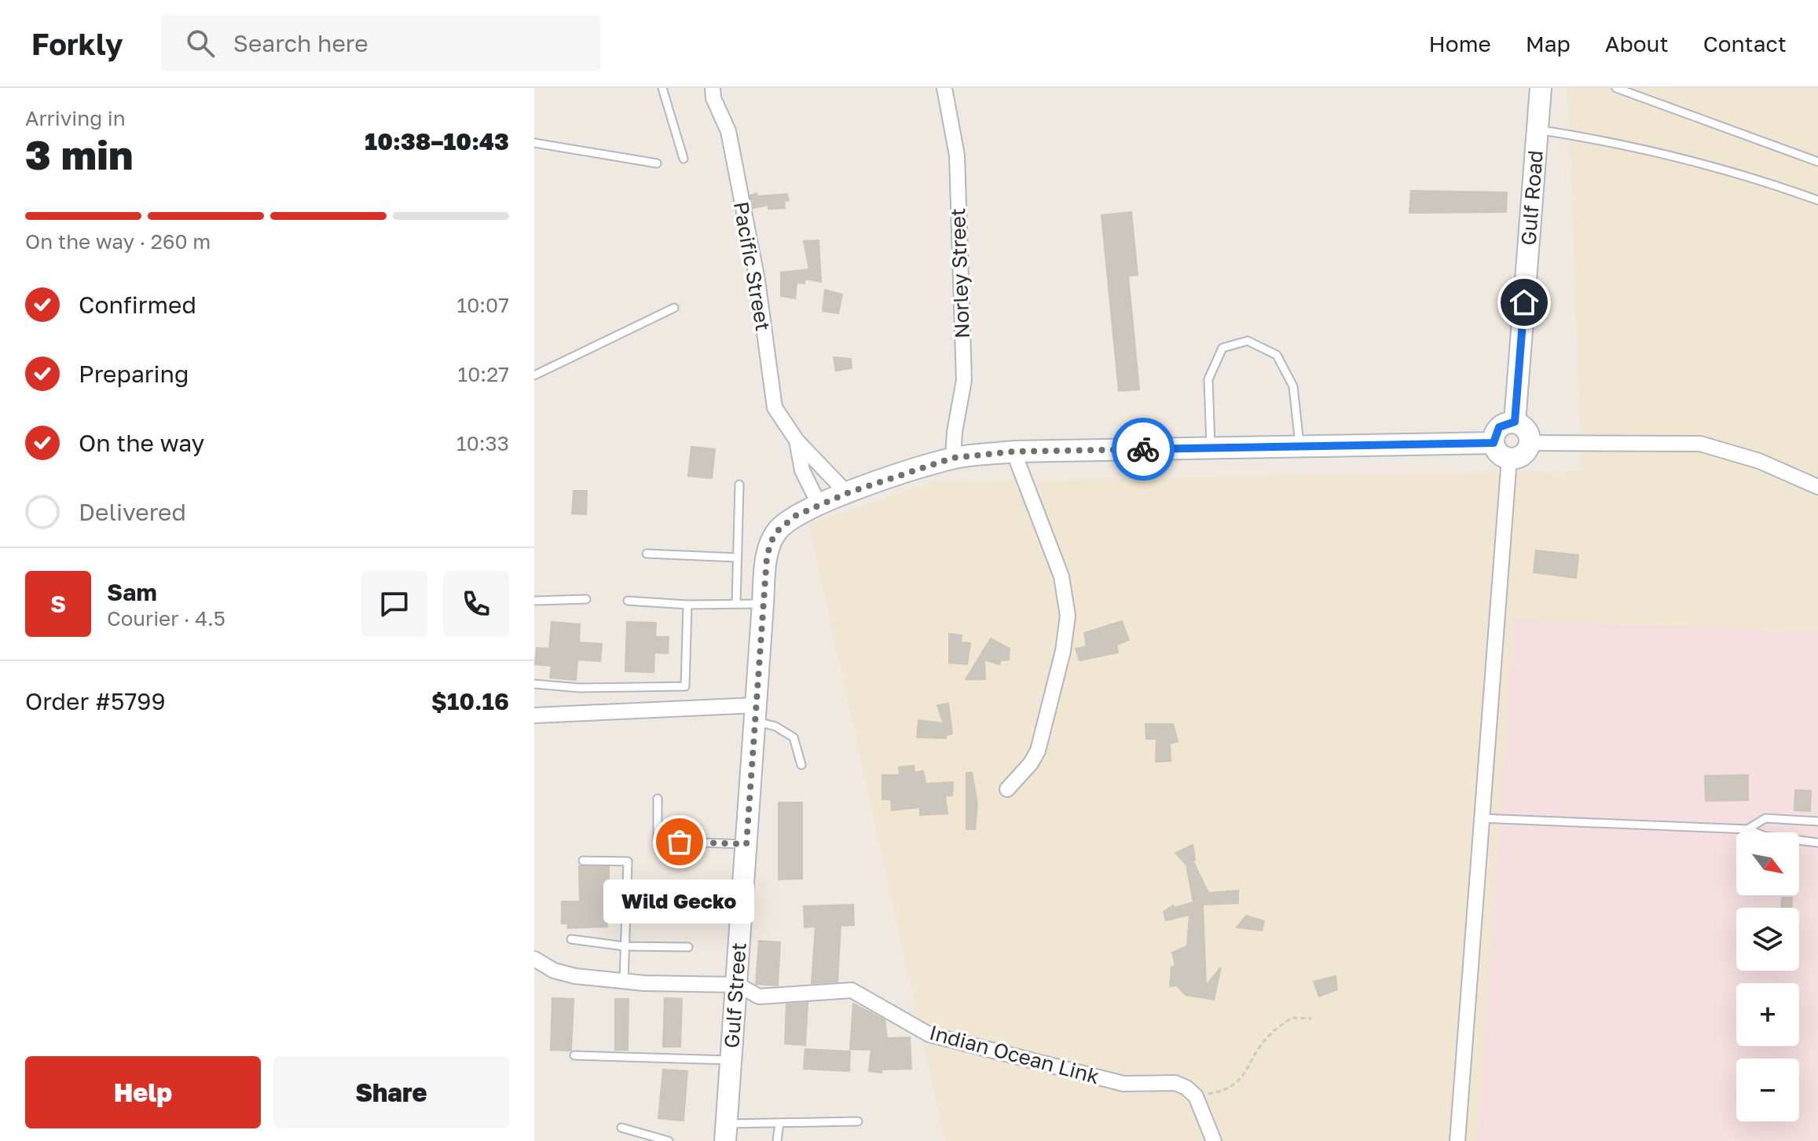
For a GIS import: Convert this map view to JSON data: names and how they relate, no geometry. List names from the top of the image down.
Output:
{
  "streets": {
    "street": [
      "Gulf Road",
      "Pacific Street",
      "Norley Street",
      "Gulf Street",
      "Indian Ocean Link"
    ]
  },
  "crossings": [
    ["Gulf Road", "Gulf Street"],
    ["Pacific Street", "Gulf Street"],
    ["Norley Street", "Gulf Street"],
    ["Gulf Street", "Indian Ocean Link"]
  ],
  "places": ["Wild Gecko"],
  "north": "bottom right",
  "page": {
    "header": "Forkly",
    "search": "Search here",
    "nav": [
      "Home",
      "Map",
      "About",
      "Contact"
    ],
    "heading": ["3 min", "Arriving in", "10:38–10:43"],
    "panel": [
      "Sam",
      "Courier · 4.5",
      "Order #5799",
      "$10.16"
    ],
    "bar": "On the way · 260 m",
    "list": [
      ["Confirmed", "10:07"],
      ["Preparing", "10:27"],
      ["On the way", "10:33"],
      "Delivered"
    ],
    "round": "S",
    "map_buttons": ["+", "−"],
    "bubble": "Wild Gecko",
    "buttons": ["Help", "Share"]
  }
}
